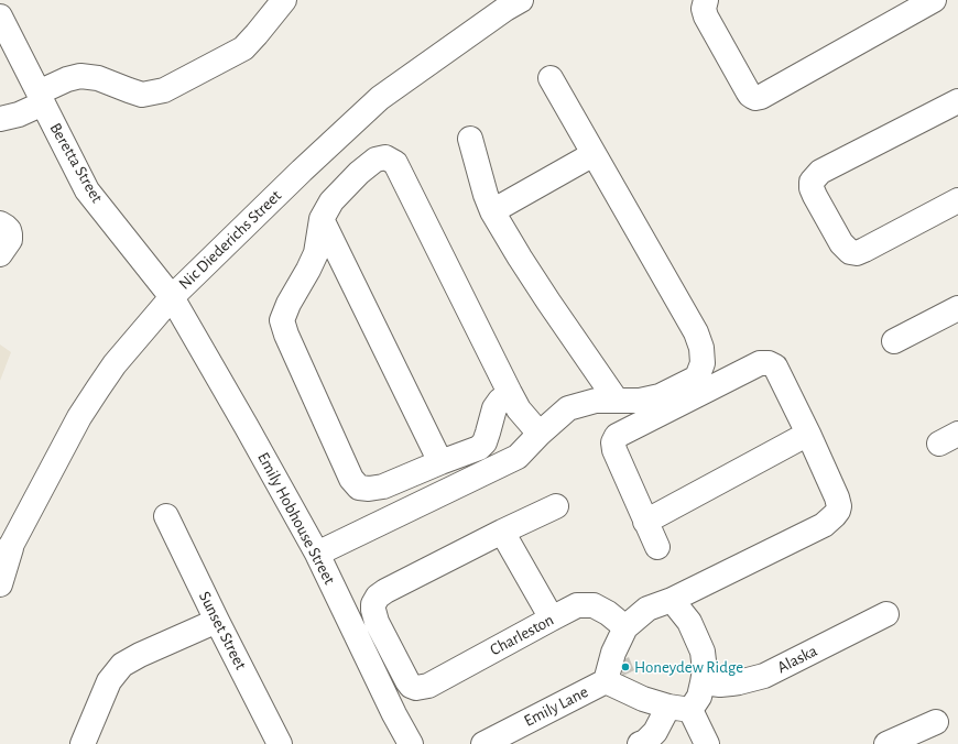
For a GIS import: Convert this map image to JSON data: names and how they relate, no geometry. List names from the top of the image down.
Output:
{
  "streets": {
    "street": [
      "Beretta Street",
      "Nic Diederichs Street",
      "Emily Hobhouse Street",
      "Sunset Street",
      "Charleston",
      "Alaska",
      "Emily Lane"
    ]
  },
  "crossings": [
    ["Beretta Street", "Nic Diederichs Street"],
    ["Beretta Street", "Emily Hobhouse Street"],
    ["Nic Diederichs Street", "Emily Hobhouse Street"],
    ["Charleston", "Alaska"],
    ["Charleston", "Emily Lane"],
    ["Alaska", "Emily Lane"]
  ],
  "places": ["Honeydew Ridge"]
}
